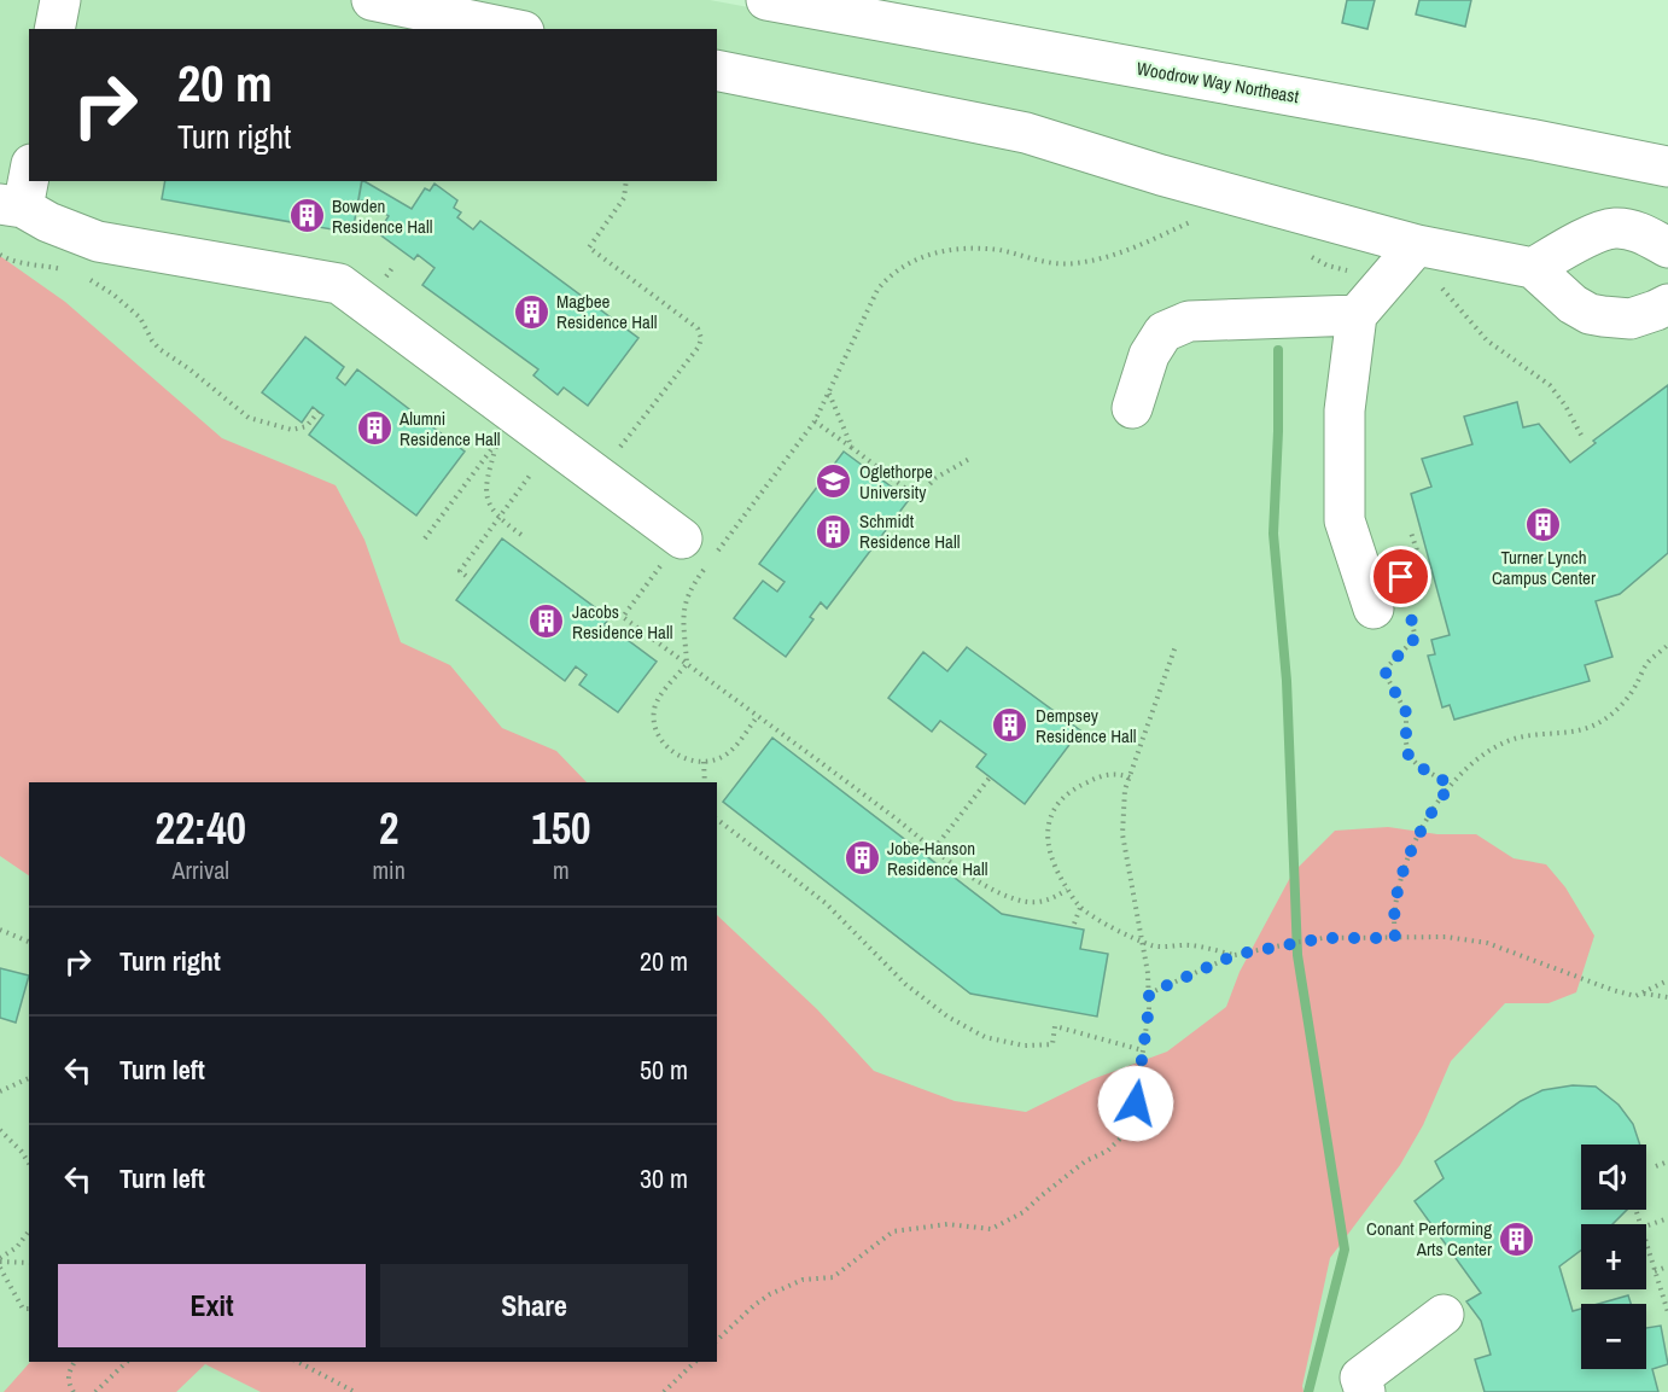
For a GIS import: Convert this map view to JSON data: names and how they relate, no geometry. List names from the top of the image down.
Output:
{
  "streets": {
    "street": ["Woodrow Way Northeast"]
  },
  "places": {
    "building": [
      "Bowden Residence Hall",
      "Magbee Residence Hall",
      "Alumni Residence Hall",
      "Turner Lynch Campus Center",
      "Schmidt Residence Hall",
      "Jacobs Residence Hall",
      "Dempsey Residence Hall",
      "Jobe-Hanson Residence Hall",
      "Conant Performing Arts Center"
    ],
    "school or university": ["Oglethorpe University"]
  },
  "page": {
    "turn": ["20 m", "Turn right"],
    "eta": [
      "22:40",
      "Arrival",
      "2",
      "min",
      "150",
      "m"
    ],
    "list": [
      {
        "name": "Turn right",
        "value": "20 m"
      },
      {
        "name": "Turn left",
        "value": "50 m"
      },
      {
        "name": "Turn left",
        "value": "30 m"
      }
    ],
    "map_buttons": ["+", "−"],
    "buttons": ["Exit", "Share"]
  }
}
